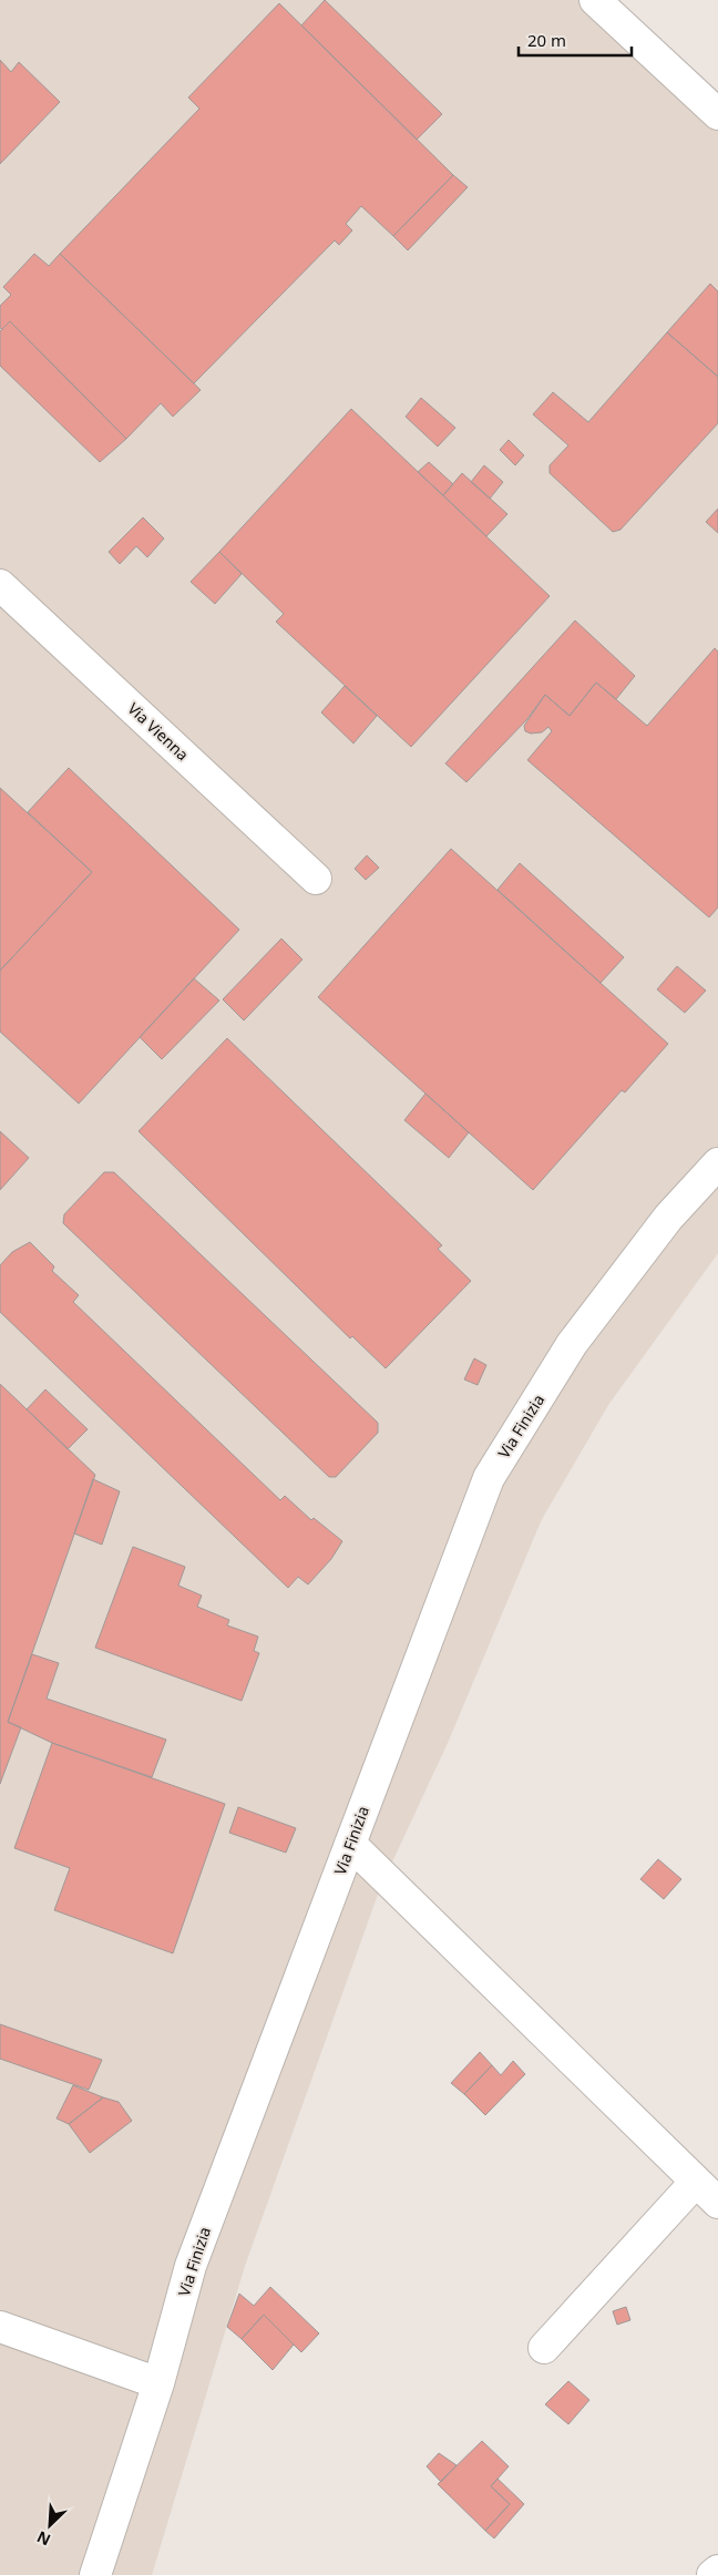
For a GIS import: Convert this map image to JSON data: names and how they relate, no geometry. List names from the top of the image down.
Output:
{
  "streets": {
    "street": ["Via Vienna", "Via Finizia"]
  },
  "scale_bar": "20 m",
  "north": "bottom left"
}
